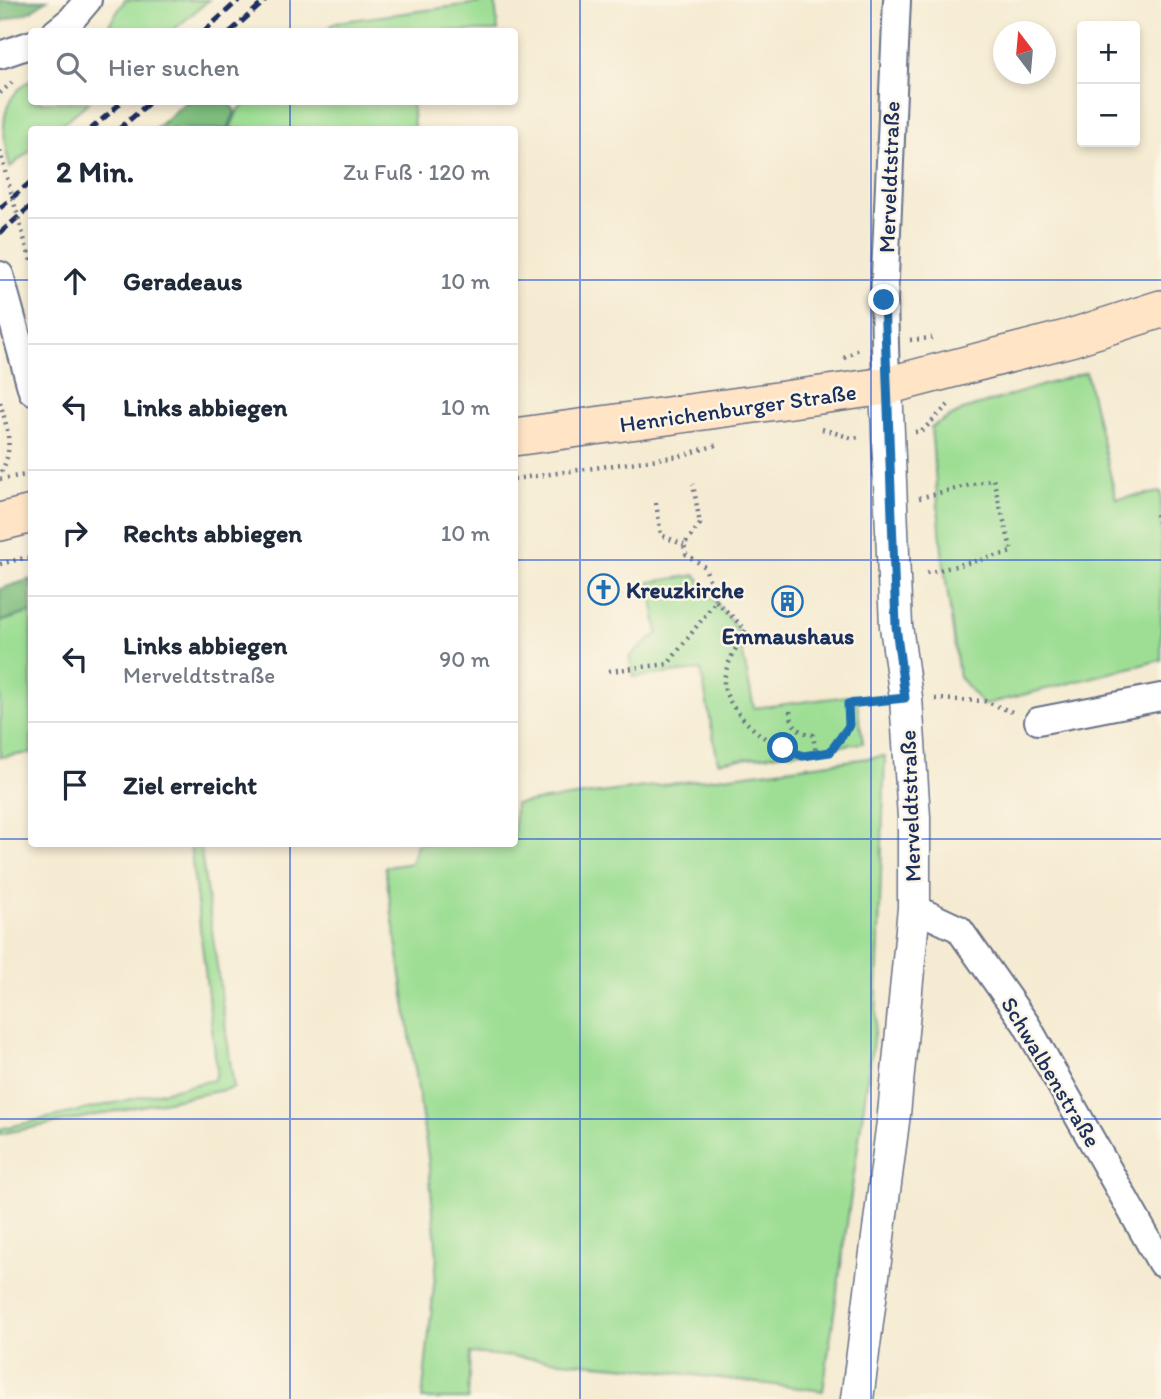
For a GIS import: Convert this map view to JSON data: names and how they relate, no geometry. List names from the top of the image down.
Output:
{
  "streets": {
    "main road": ["Henrichenburger Straße"],
    "street": ["Merveldtstraße", "Schwalbenstraße"]
  },
  "crossings": [
    ["Merveldtstraße", "Henrichenburger Straße"],
    ["Merveldtstraße", "Schwalbenstraße"]
  ],
  "places": {
    "church": ["Kreuzkirche"],
    "building": ["Emmaushaus"]
  },
  "north": "top",
  "page": {
    "map_buttons": ["+", "−"],
    "search": "Hier suchen",
    "heading": ["2 Min.", "Zu Fuß · 120 m"],
    "list": [
      ["Geradeaus", "10 m"],
      ["Links abbiegen", "10 m"],
      ["Rechts abbiegen", "10 m"],
      ["Links abbiegen", "Merveldtstraße", "90 m"],
      "Ziel erreicht"
    ]
  }
}
